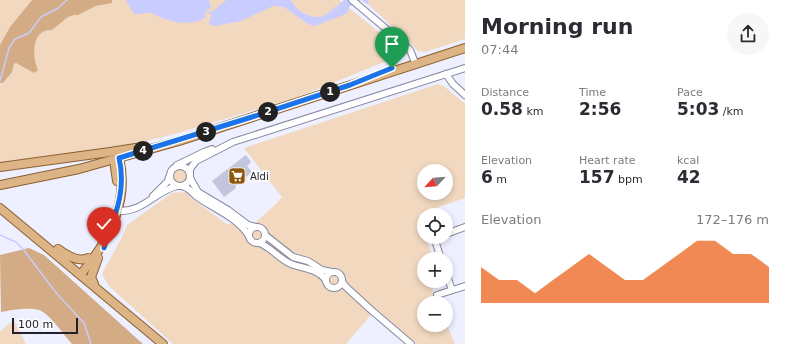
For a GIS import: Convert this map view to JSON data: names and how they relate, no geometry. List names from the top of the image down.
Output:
{
  "places": {
    "supermarket": ["Aldi"]
  },
  "scale_bar": "100 m",
  "north": "bottom left",
  "page": {
    "heading": ["Morning run", "07:44"],
    "stats": [
      ["Distance", "0.58 km"],
      ["Time", "2:56"],
      ["Pace", "5:03 /km"],
      ["Elevation", "6 m"],
      ["Heart rate", "157 bpm"],
      ["kcal", "42"]
    ],
    "pins": [
      "1",
      "2",
      "3",
      "4"
    ],
    "map_buttons": ["+", "−"],
    "chart": ["Elevation", "172–176 m"],
    "scale": "100 m"
  }
}
